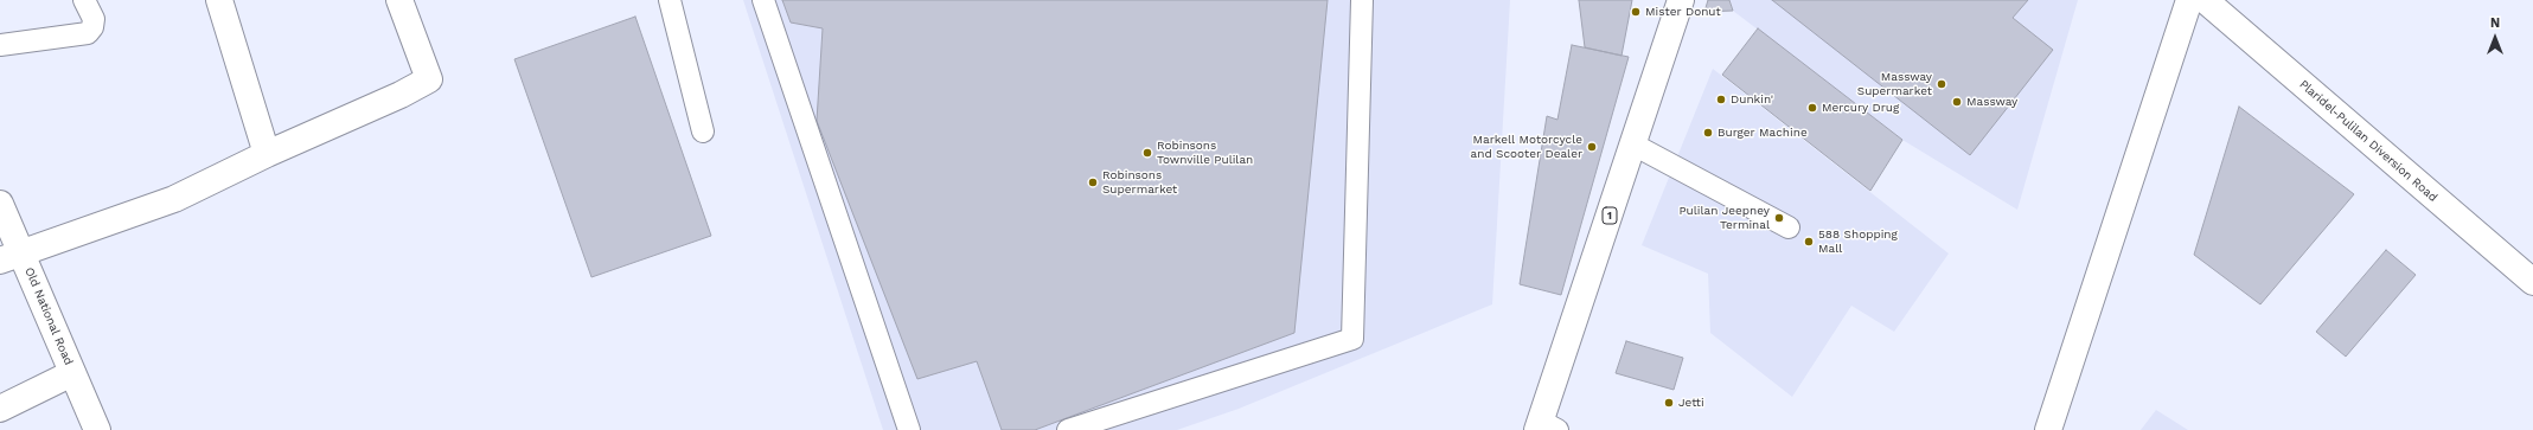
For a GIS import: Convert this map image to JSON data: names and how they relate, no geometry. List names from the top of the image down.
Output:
{
  "streets": {
    "main road": ["Plaridel-Pulilan Diversion Road", "1", "Old National Road"]
  },
  "places": [
    "Mister Donut",
    "Massway Supermarket",
    "Dunkin'",
    "Massway",
    "Mercury Drug",
    "Burger Machine",
    "Markell Motorcycle and Scooter Dealer",
    "Robinsons Townville Pulilan",
    "Robinsons Supermarket",
    "Pulilan Jeepney Terminal",
    "588 Shopping Mall",
    "Jetti"
  ],
  "north": "top"
}
